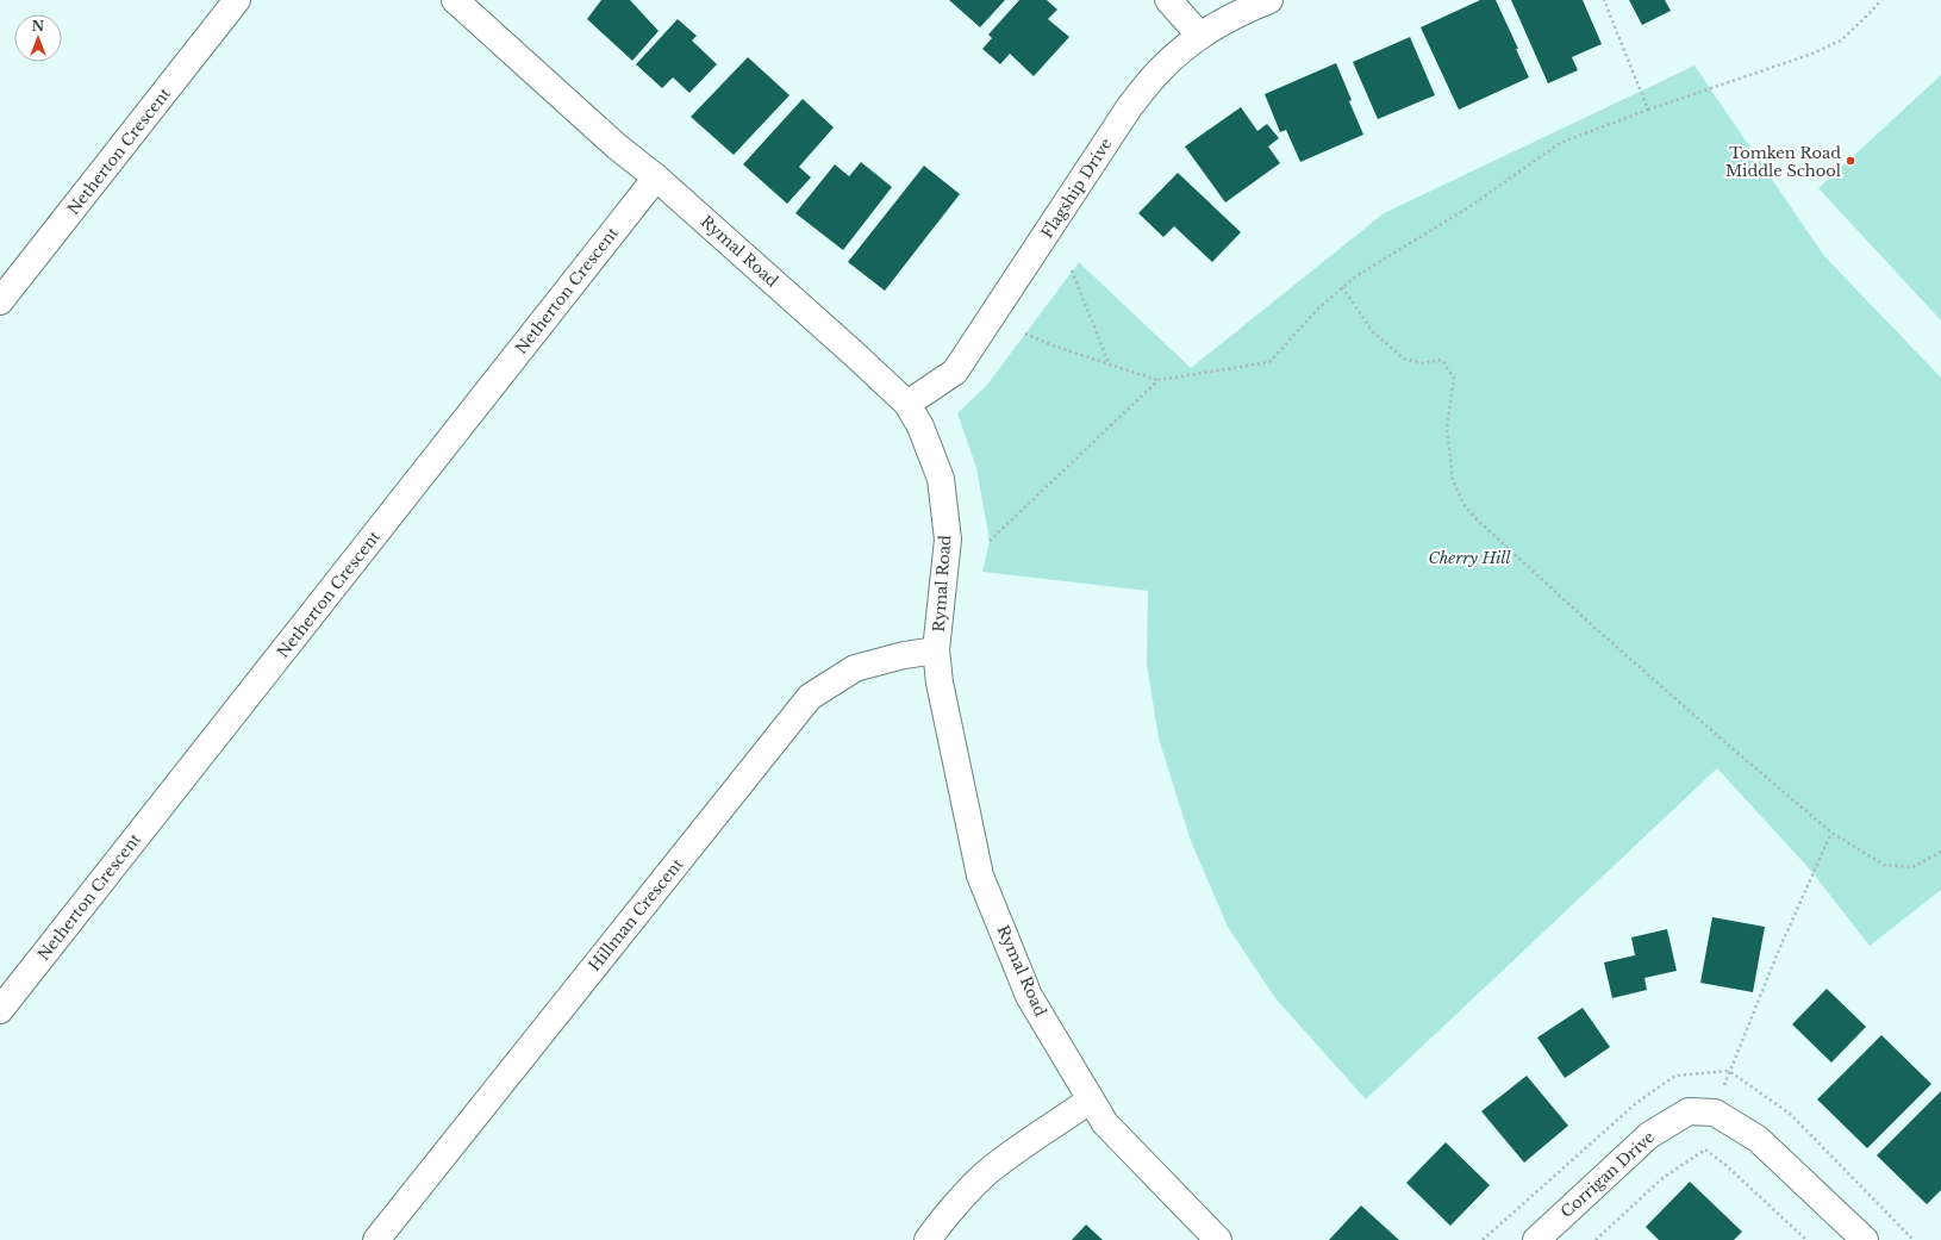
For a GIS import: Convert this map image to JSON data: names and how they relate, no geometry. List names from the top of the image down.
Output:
{
  "streets": {
    "street": [
      "Netherton Crescent",
      "Flagship Drive",
      "Rymal Road",
      "Hillman Crescent",
      "Corrigan Drive"
    ]
  },
  "crossings": [
    ["Netherton Crescent", "Rymal Road"],
    ["Flagship Drive", "Rymal Road"],
    ["Rymal Road", "Hillman Crescent"]
  ],
  "parks": ["Cherry Hill"],
  "places": ["Tomken Road Middle School"],
  "north": "top"
}
